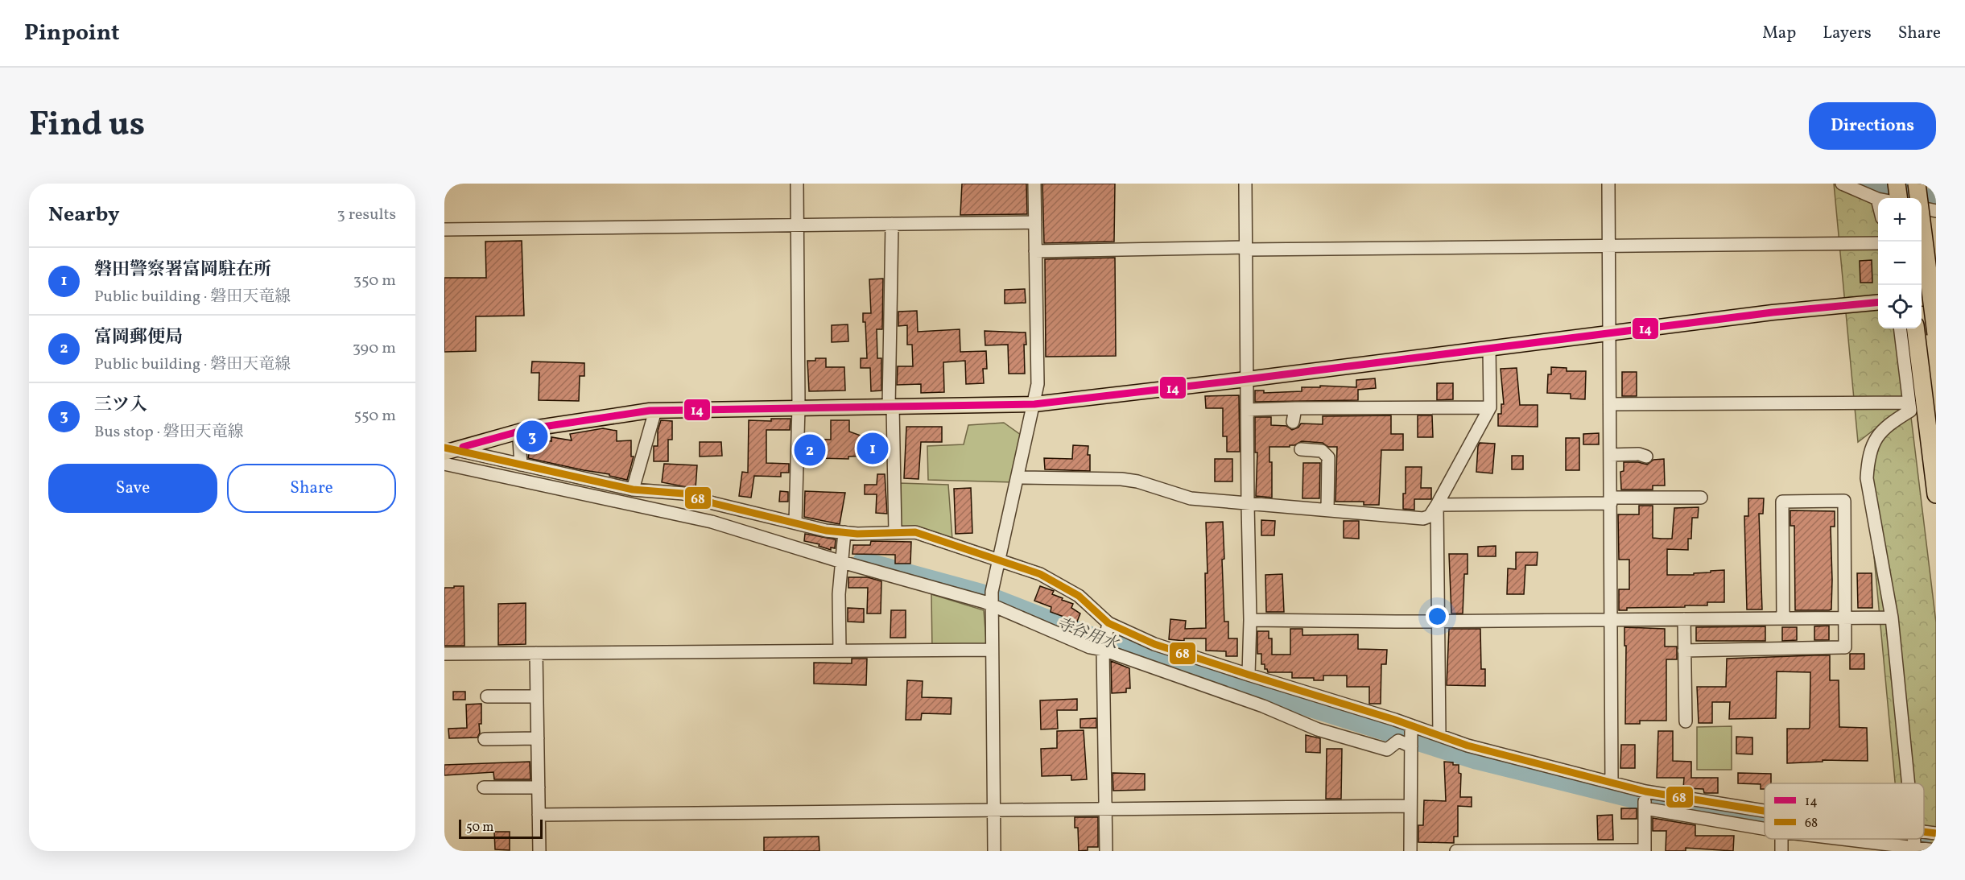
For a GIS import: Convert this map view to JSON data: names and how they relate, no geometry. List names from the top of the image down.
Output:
{
  "water": ["寺谷用水"],
  "lines": ["transit line 14", "transit line 68"],
  "legend": ["14", "68"],
  "scale_bar": "50 m",
  "page": {
    "header": "Pinpoint",
    "nav": ["Map", "Layers", "Share"],
    "title": "Find us",
    "buttons": [
      "Directions",
      ["Save", "Share"]
    ],
    "heading": ["Nearby", "3 results"],
    "map_buttons": ["+", "−"],
    "list": [
      {
        "mark": "1",
        "name": "磐田警察署富岡駐在所",
        "note": "Public building · 磐田天竜線",
        "value": "350 m"
      },
      {
        "mark": "2",
        "name": "富岡郵便局",
        "note": "Public building · 磐田天竜線",
        "value": "390 m"
      },
      {
        "mark": "3",
        "name": "三ツ入",
        "note": "Bus stop · 磐田天竜線",
        "value": "550 m"
      }
    ],
    "pins": ["3", "1", "2"],
    "scale": "50 m"
  }
}
